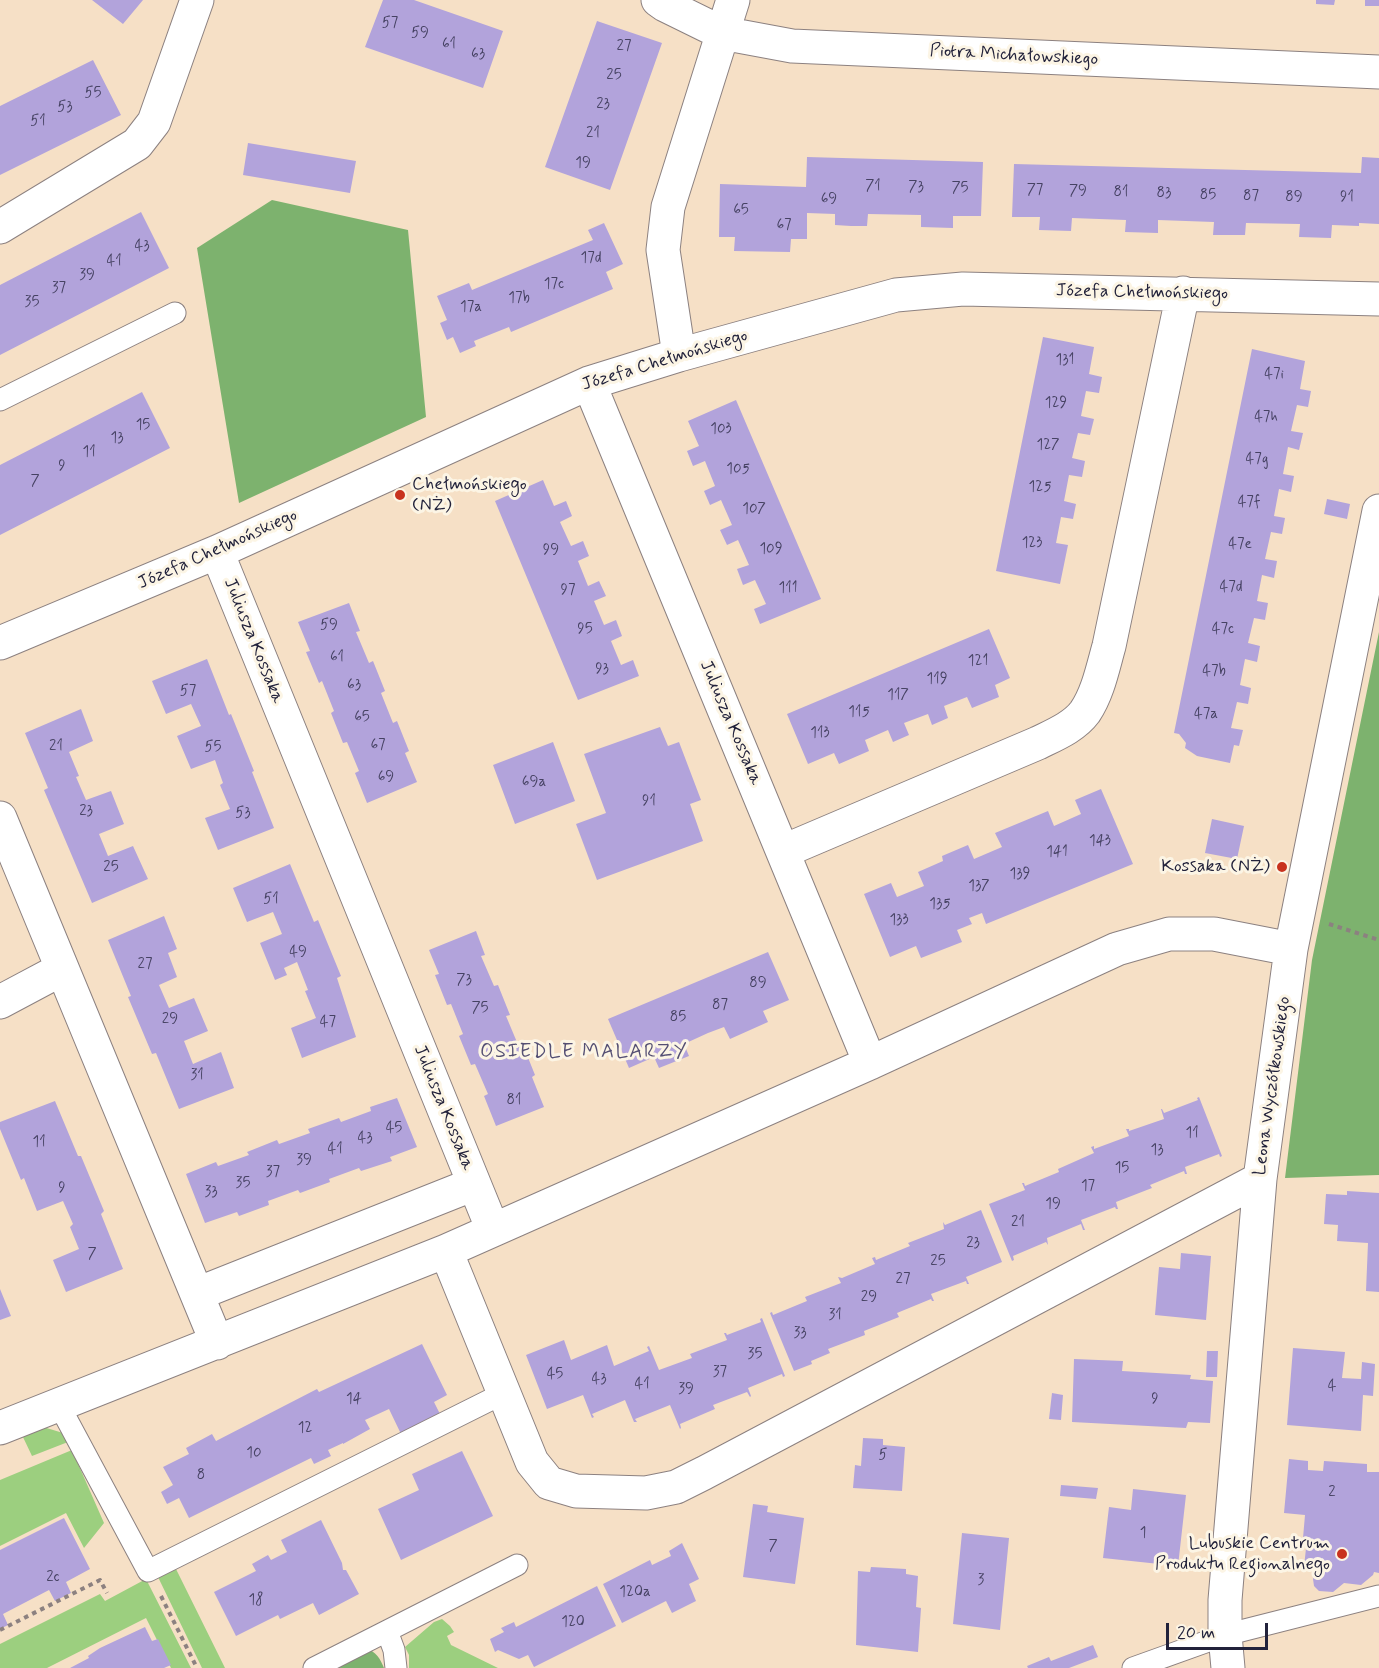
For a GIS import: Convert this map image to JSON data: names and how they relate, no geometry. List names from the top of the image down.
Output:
{
  "streets": {
    "street": [
      "Piotra Michałowskiego",
      "Józefa Chełmońskiego",
      "Juliusza Kossaka",
      "Leona Wyczółkowskiego"
    ]
  },
  "crossings": [
    ["Józefa Chełmońskiego", "Juliusza Kossaka"]
  ],
  "districts": ["OSIEDLE MALARZY"],
  "places": ["Chełmońskiego (NŻ)", "Kossaka (NŻ)", "Lubuskie Centrum Produktu Regionalnego"],
  "house_numbers": [
    "57",
    "59",
    "61",
    "27",
    "63",
    "25",
    "55",
    "23",
    "53",
    "51",
    "21",
    "19",
    "71",
    "73",
    "75",
    "77",
    "79",
    "81",
    "83",
    "85",
    "87",
    "89",
    "91",
    "69",
    "65",
    "67",
    "43",
    "17d",
    "41",
    "39",
    "17c",
    "37",
    "17b",
    "35",
    "17a",
    "131",
    "47i",
    "129",
    "47h",
    "15",
    "103",
    "13",
    "127",
    "11",
    "47g",
    "9",
    "105",
    "7",
    "125",
    "47f",
    "107",
    "123",
    "47e",
    "109",
    "99",
    "47d",
    "111",
    "97",
    "59",
    "95",
    "47c",
    "61",
    "121",
    "93",
    "47b",
    "119",
    "63",
    "57",
    "117",
    "115",
    "47a",
    "65",
    "113",
    "67",
    "21",
    "55",
    "69",
    "69a",
    "91",
    "23",
    "53",
    "143",
    "141",
    "25",
    "139",
    "137",
    "51",
    "135",
    "133",
    "49",
    "27",
    "73",
    "89",
    "87",
    "75",
    "85",
    "29",
    "47",
    "31",
    "81",
    "45",
    "11",
    "43",
    "11",
    "41",
    "13",
    "39",
    "15",
    "37",
    "35",
    "17",
    "9",
    "33",
    "19",
    "21",
    "23",
    "7",
    "25",
    "27",
    "29",
    "31",
    "33",
    "35",
    "37",
    "45",
    "43",
    "41",
    "4",
    "39",
    "14",
    "9",
    "12",
    "10",
    "5",
    "8",
    "2",
    "1",
    "7",
    "2c",
    "3",
    "120a",
    "18",
    "120"
  ],
  "scale_bar": "20 m"
}
